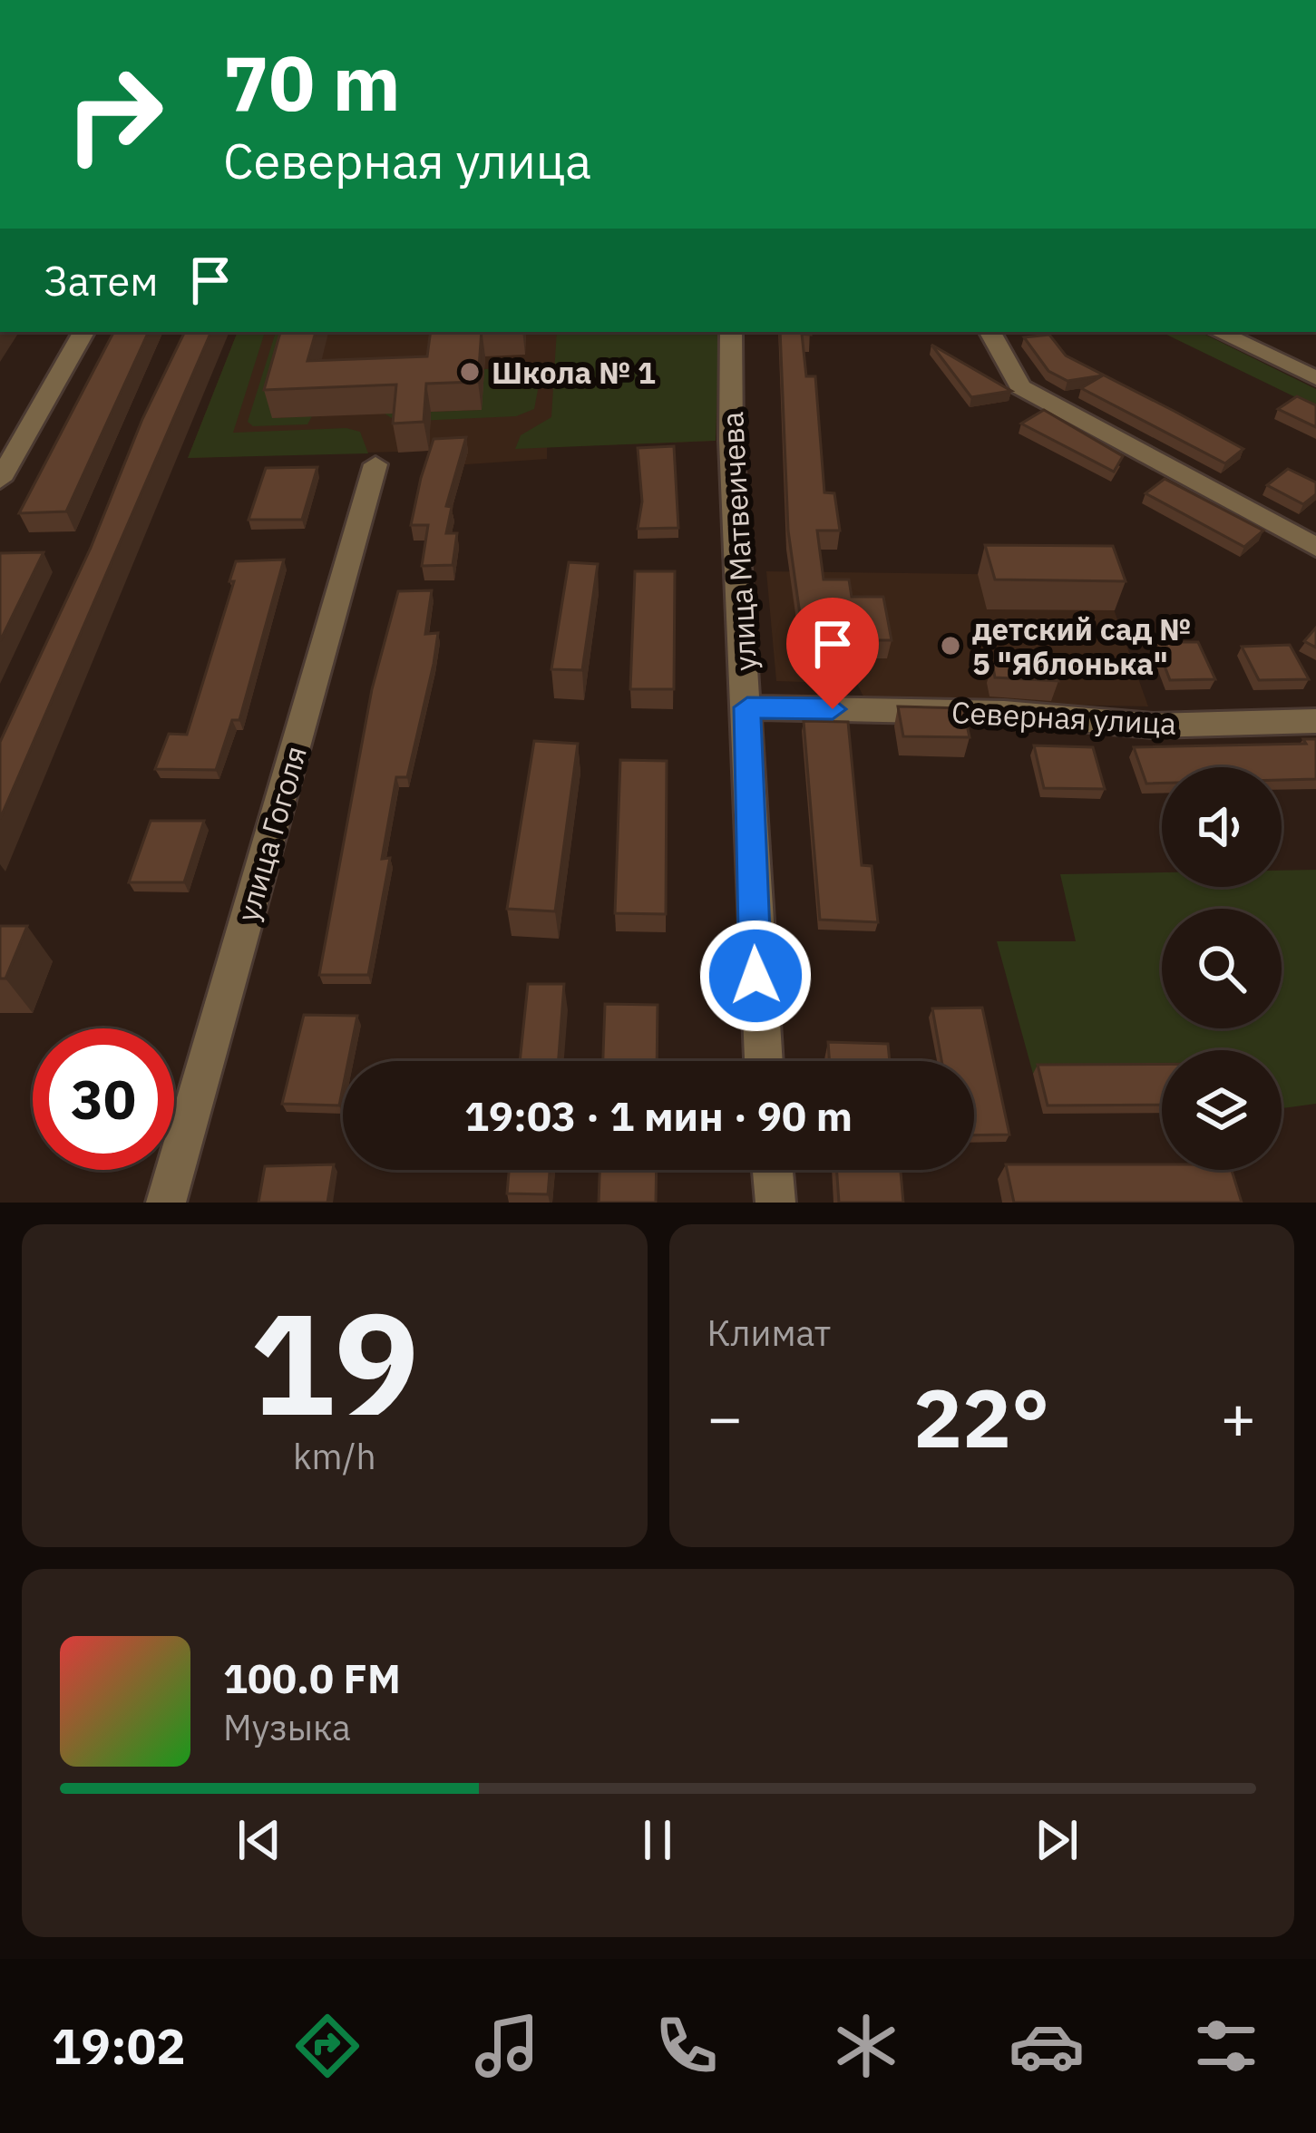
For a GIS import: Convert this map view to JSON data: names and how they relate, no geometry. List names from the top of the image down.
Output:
{
  "streets": {
    "street": ["улица Матвеичева", "Северная улица", "улица Гоголя"]
  },
  "crossings": [
    ["улица Матвеичева", "Северная улица"]
  ],
  "places": ["Школа № 1", "детский сад № 5 \"Яблонька\""],
  "page": {
    "turn": ["70 m", "Северная улица"],
    "then": "Затем",
    "limit": "30",
    "trip": "19:03 · 1 мин · 90 m",
    "tile": [
      ["19", "km/h"],
      "Климат"
    ],
    "heat": ["−", "22°", "+"],
    "song": ["100.0 FM", "Музыка"],
    "tabs": "19:02"
  }
}
